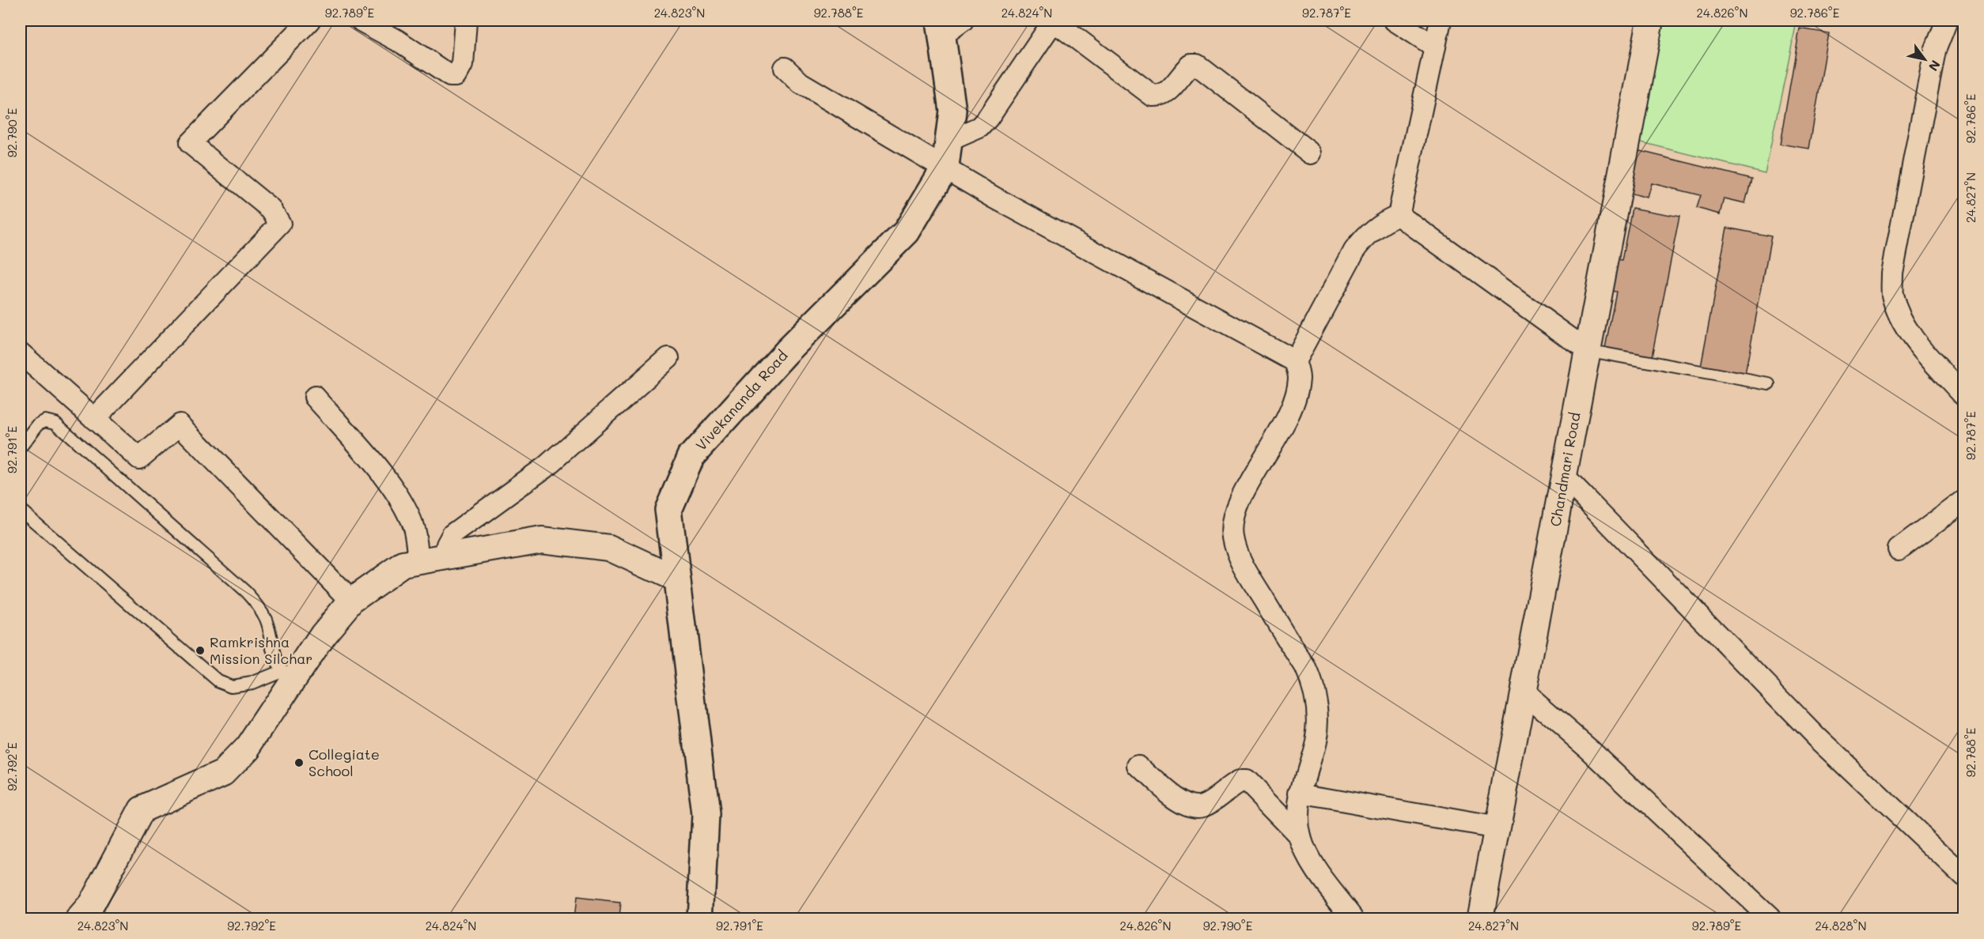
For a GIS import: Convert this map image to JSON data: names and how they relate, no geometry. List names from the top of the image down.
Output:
{
  "streets": {
    "main road": ["Vivekananda Road"],
    "street": ["Chandmari Road"]
  },
  "places": ["Ramkrishna Mission Silchar", "Collegiate School"],
  "north": "bottom right",
  "coordinates": [
    "92.789°E",
    "24.823°N",
    "92.788°E",
    "24.824°N",
    "92.787°E",
    "24.826°N",
    "92.786°E",
    "92.790°E",
    "24.827°N",
    "92.791°E",
    "92.792°E",
    "24.828°N"
  ]
}
